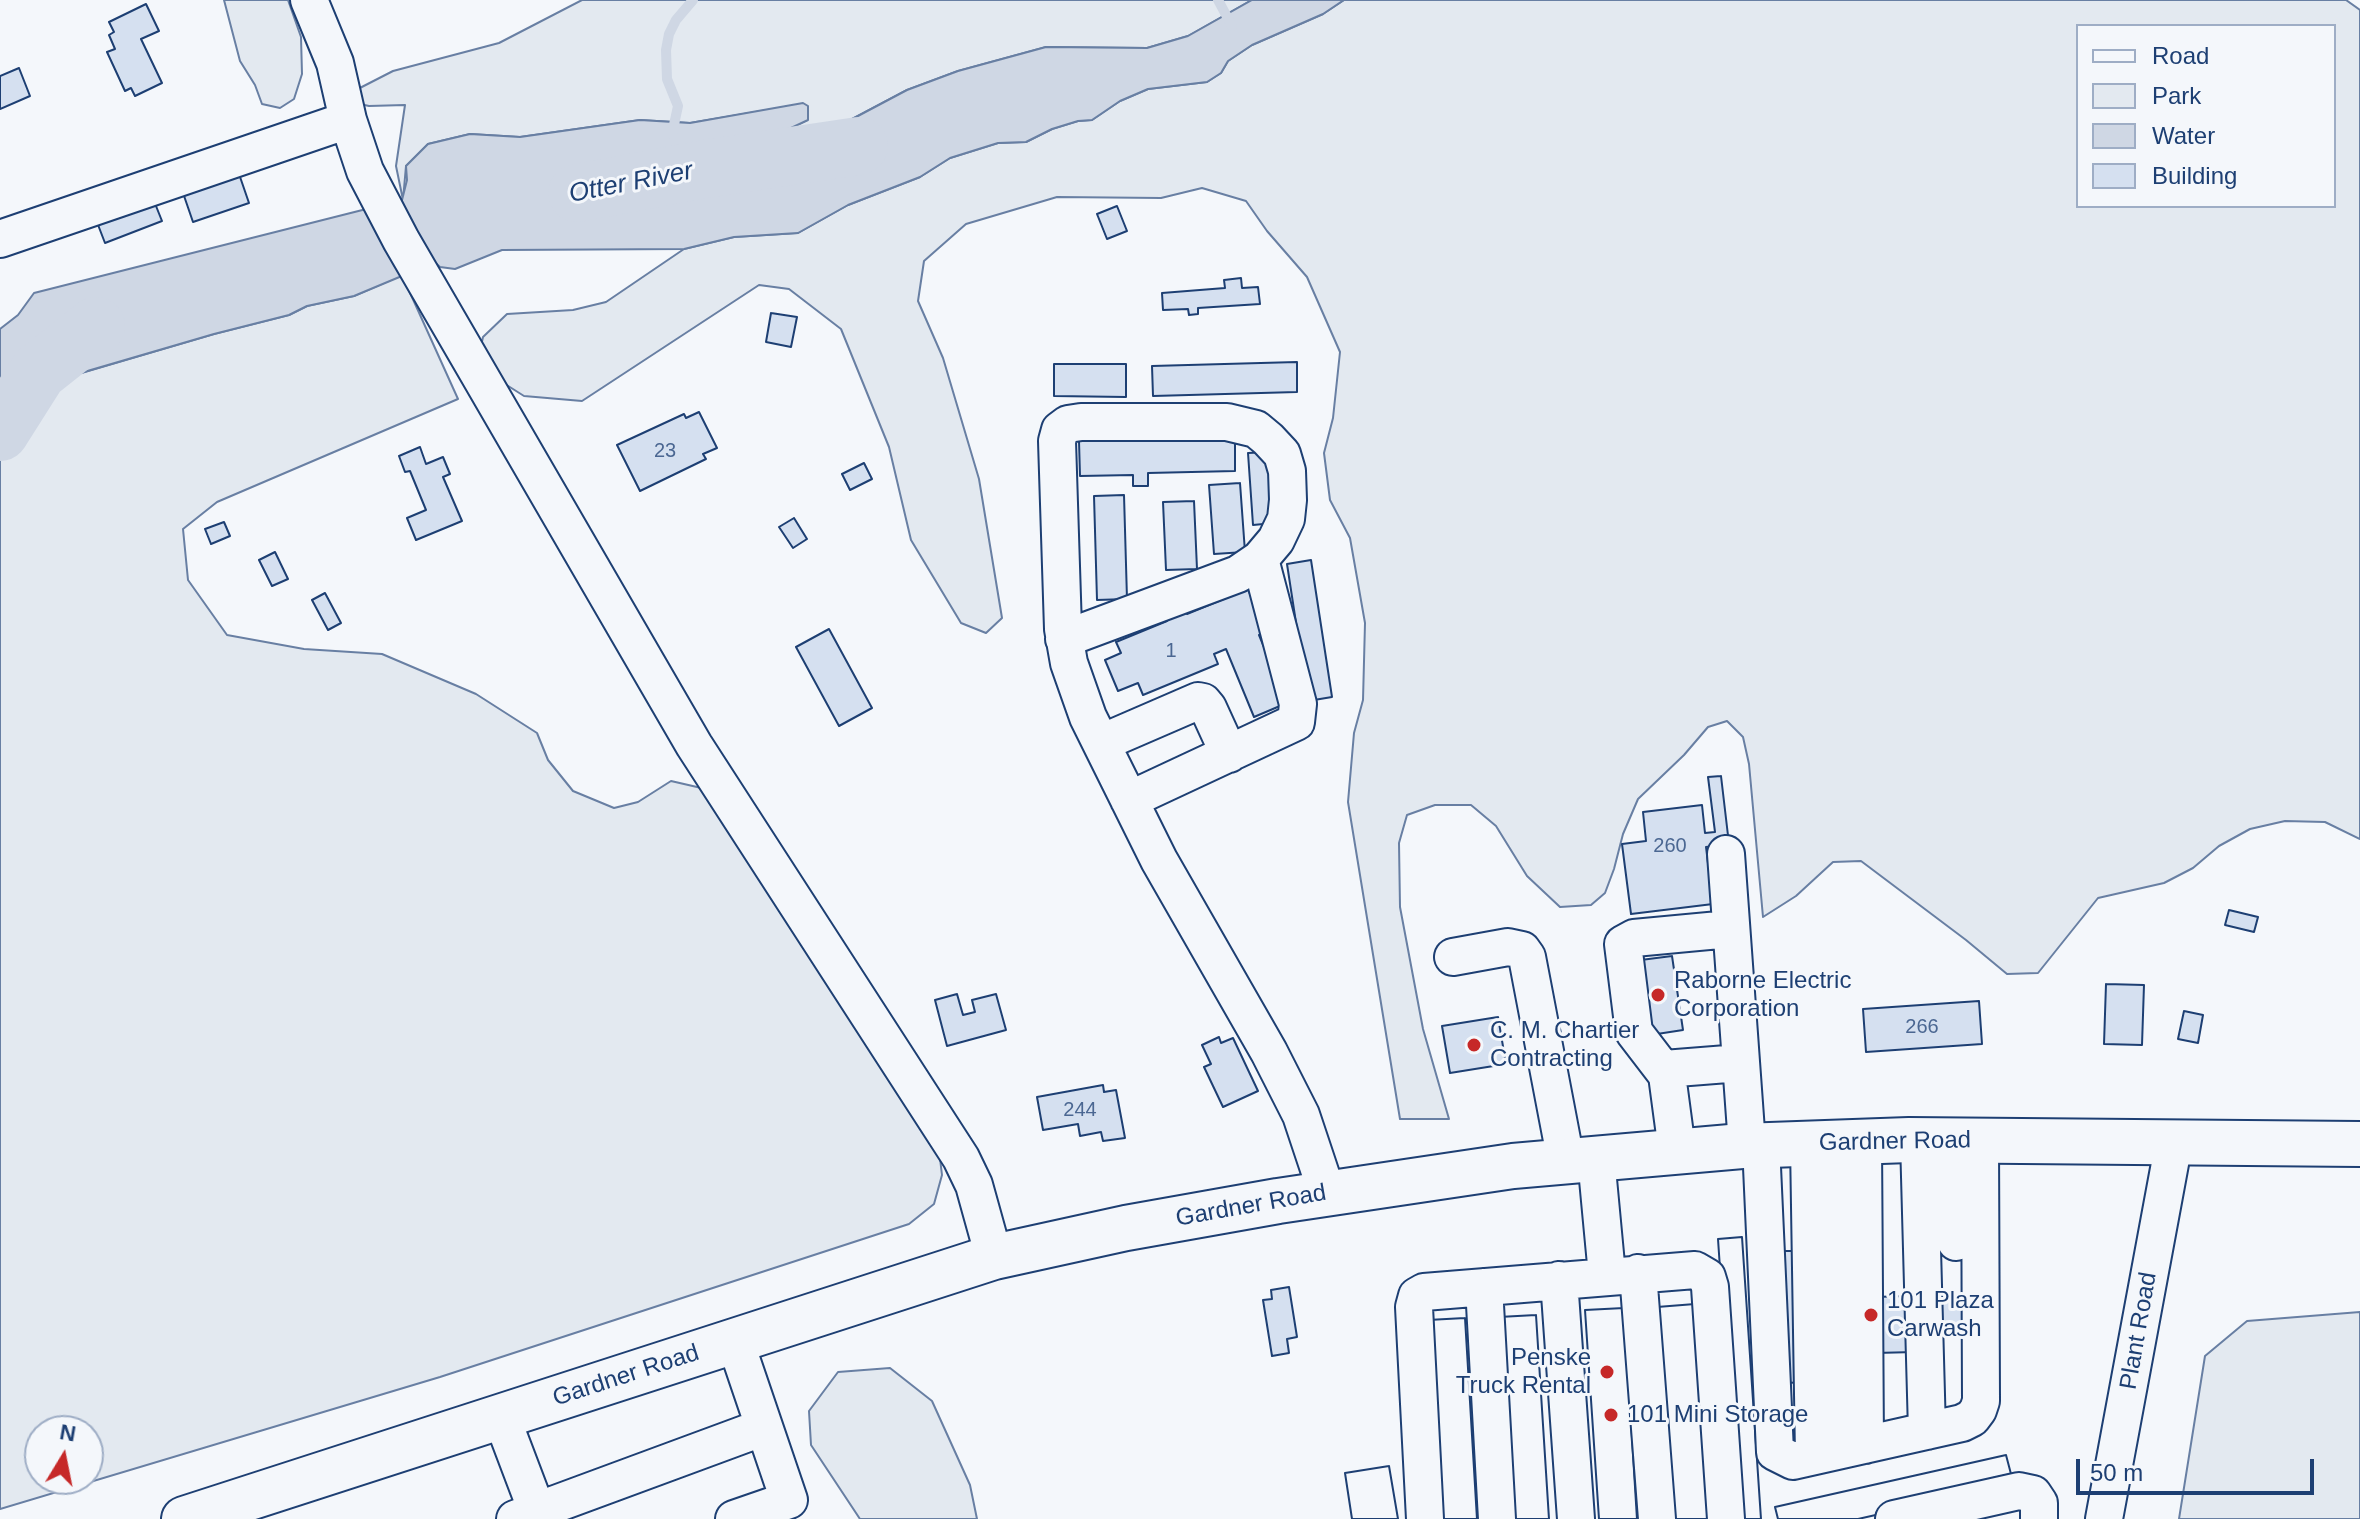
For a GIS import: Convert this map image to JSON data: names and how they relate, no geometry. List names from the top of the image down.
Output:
{
  "streets": {
    "main road": ["Gardner Road"],
    "street": ["Plant Road"]
  },
  "crossings": [
    ["Gardner Road", "Plant Road"]
  ],
  "water": ["Otter River"],
  "places": [
    "Raborne Electric Corporation",
    "C. M. Chartier Contracting",
    "101 Plaza Carwash",
    "Penske Truck Rental",
    "101 Mini Storage"
  ],
  "house_numbers": [
    "23",
    "1",
    "260",
    "266",
    "244"
  ],
  "legend": [
    "Road",
    "Park",
    "Water",
    "Building"
  ],
  "scale_bar": "50 m",
  "north": "top"
}
